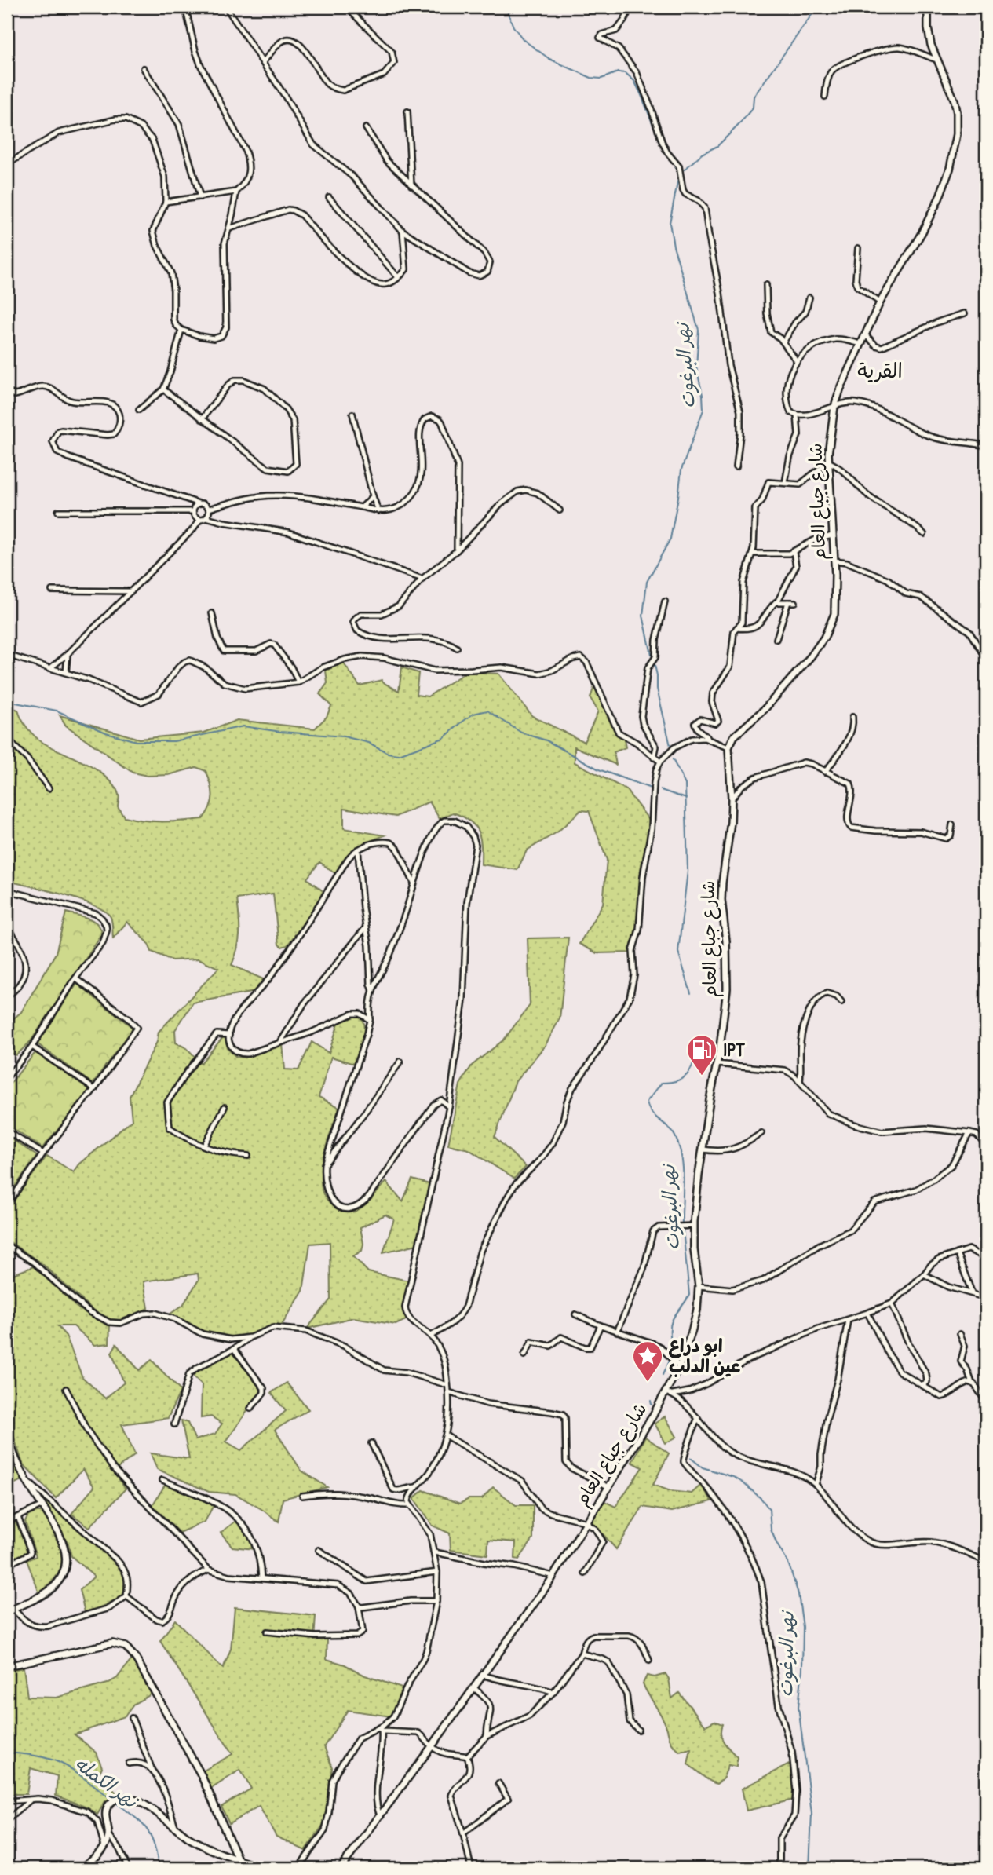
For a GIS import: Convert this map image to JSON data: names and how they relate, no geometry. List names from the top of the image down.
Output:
{
  "streets": {
    "main road": ["شارع جباع العام"]
  },
  "districts": ["القرية"],
  "water": ["نهر البرغوت", "نهر الكمله"],
  "places": {
    "fuel station": ["IPT"],
    "place": ["ابو دراع عين الدلب"]
  }
}
